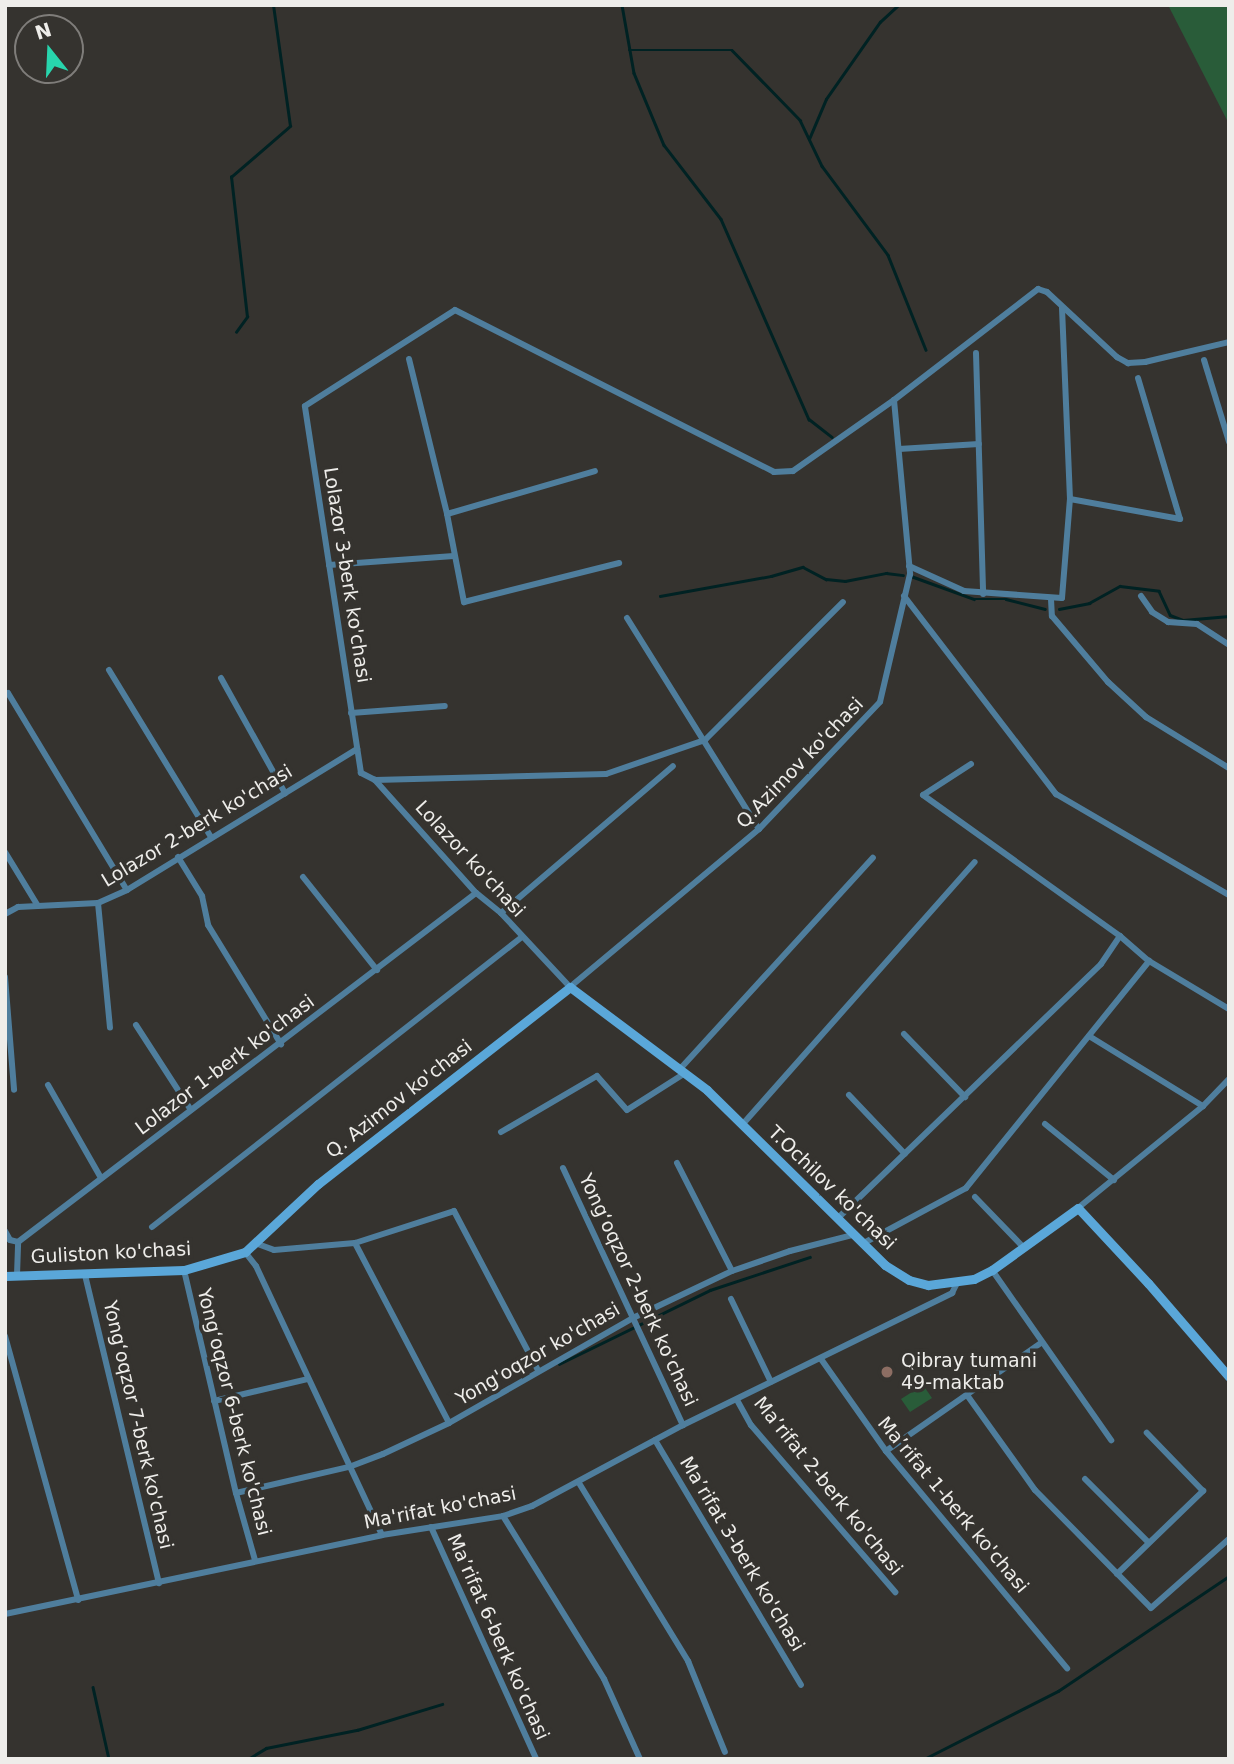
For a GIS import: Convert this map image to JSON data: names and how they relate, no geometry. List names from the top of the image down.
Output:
{
  "streets": {
    "main road": ["Q. Azimov ko'chasi", "T.Ochilov ko'chasi", "Guliston ko'chasi"],
    "street": [
      "Lolazor 3-berk ko'chasi",
      "Q.Azimov ko'chasi",
      "Lolazor 2-berk ko'chasi",
      "Lolazor ko'chasi",
      "Lolazor 1-berk ko'chasi",
      "Yong‘oqzor 2-berk ko'chasi",
      "Yong'oqzor ko'chasi",
      "Yong‘oqzor 6-berk ko'chasi",
      "Yong‘oqzor 7-berk ko'chasi",
      "Ma’rifat 2-berk ko'chasi",
      "Ma’rifat 1-berk ko'chasi",
      "Ma'rifat ko'chasi",
      "Ma’rifat 3-berk ko'chasi",
      "Ma’rifat 6-berk ko'chasi"
    ]
  },
  "crossings": [
    ["Lolazor 3-berk ko'chasi", "Q.Azimov ko'chasi"],
    ["Lolazor 3-berk ko'chasi", "Lolazor 2-berk ko'chasi"],
    ["Lolazor 3-berk ko'chasi", "Lolazor ko'chasi"],
    ["Q.Azimov ko'chasi", "Lolazor ko'chasi"],
    ["Q.Azimov ko'chasi", "Q. Azimov ko'chasi"],
    ["Q.Azimov ko'chasi", "T.Ochilov ko'chasi"],
    ["Lolazor 2-berk ko'chasi", "Lolazor ko'chasi"],
    ["Lolazor ko'chasi", "Lolazor 1-berk ko'chasi"],
    ["Lolazor ko'chasi", "Q. Azimov ko'chasi"],
    ["Lolazor ko'chasi", "T.Ochilov ko'chasi"],
    ["Q. Azimov ko'chasi", "T.Ochilov ko'chasi"],
    ["Q. Azimov ko'chasi", "Guliston ko'chasi"],
    ["T.Ochilov ko'chasi", "Yong'oqzor ko'chasi"],
    ["T.Ochilov ko'chasi", "Ma'rifat ko'chasi"],
    ["Guliston ko'chasi", "Yong‘oqzor 6-berk ko'chasi"],
    ["Guliston ko'chasi", "Yong‘oqzor 7-berk ko'chasi"],
    ["Yong‘oqzor 2-berk ko'chasi", "Yong'oqzor ko'chasi"],
    ["Yong‘oqzor 2-berk ko'chasi", "Ma'rifat ko'chasi"],
    ["Yong'oqzor ko'chasi", "Yong‘oqzor 6-berk ko'chasi"],
    ["Yong‘oqzor 6-berk ko'chasi", "Ma'rifat ko'chasi"],
    ["Yong‘oqzor 7-berk ko'chasi", "Ma'rifat ko'chasi"],
    ["Ma’rifat 2-berk ko'chasi", "Ma'rifat ko'chasi"],
    ["Ma’rifat 1-berk ko'chasi", "Ma'rifat ko'chasi"],
    ["Ma'rifat ko'chasi", "Ma’rifat 3-berk ko'chasi"],
    ["Ma'rifat ko'chasi", "Ma’rifat 6-berk ko'chasi"]
  ],
  "places": ["Qibray tumani 49-maktab"],
  "north": "top"
}
